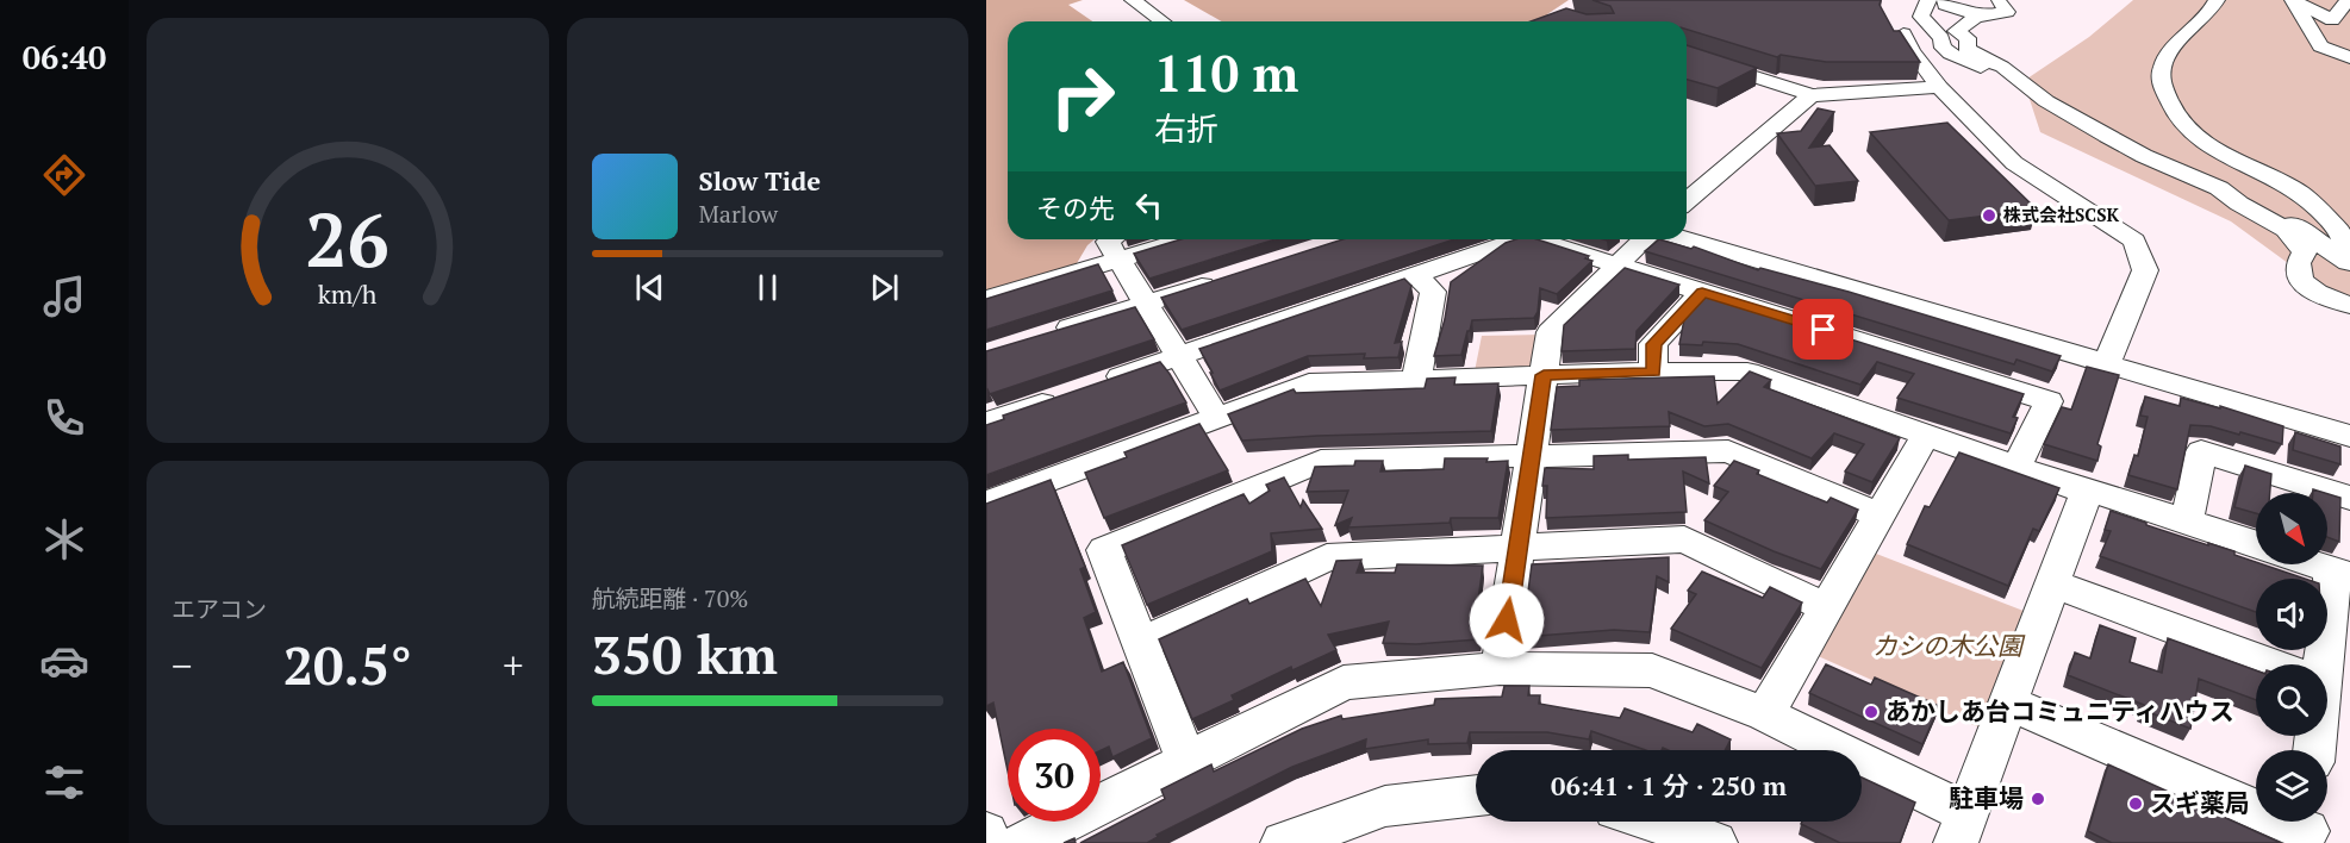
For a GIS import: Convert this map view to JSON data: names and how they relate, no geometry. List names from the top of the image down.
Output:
{
  "parks": ["カシの木公園"],
  "places": [
    "株式会社SCSK",
    "あかしあ台コミュニティハウス",
    "駐車場",
    "スギ薬局"
  ],
  "north": "bottom right",
  "page": {
    "tabs": "06:40",
    "turn": ["110 m", "右折"],
    "song": ["Slow Tide", "Marlow"],
    "then": "その先",
    "tile": [
      "エアコン",
      ["航続距離 · 70%", "350 km"]
    ],
    "heat": ["−", "20.5°", "+"],
    "limit": "30",
    "trip": "06:41 · 1 分 · 250 m",
    "gauge": ["26", "km/h"]
  }
}
